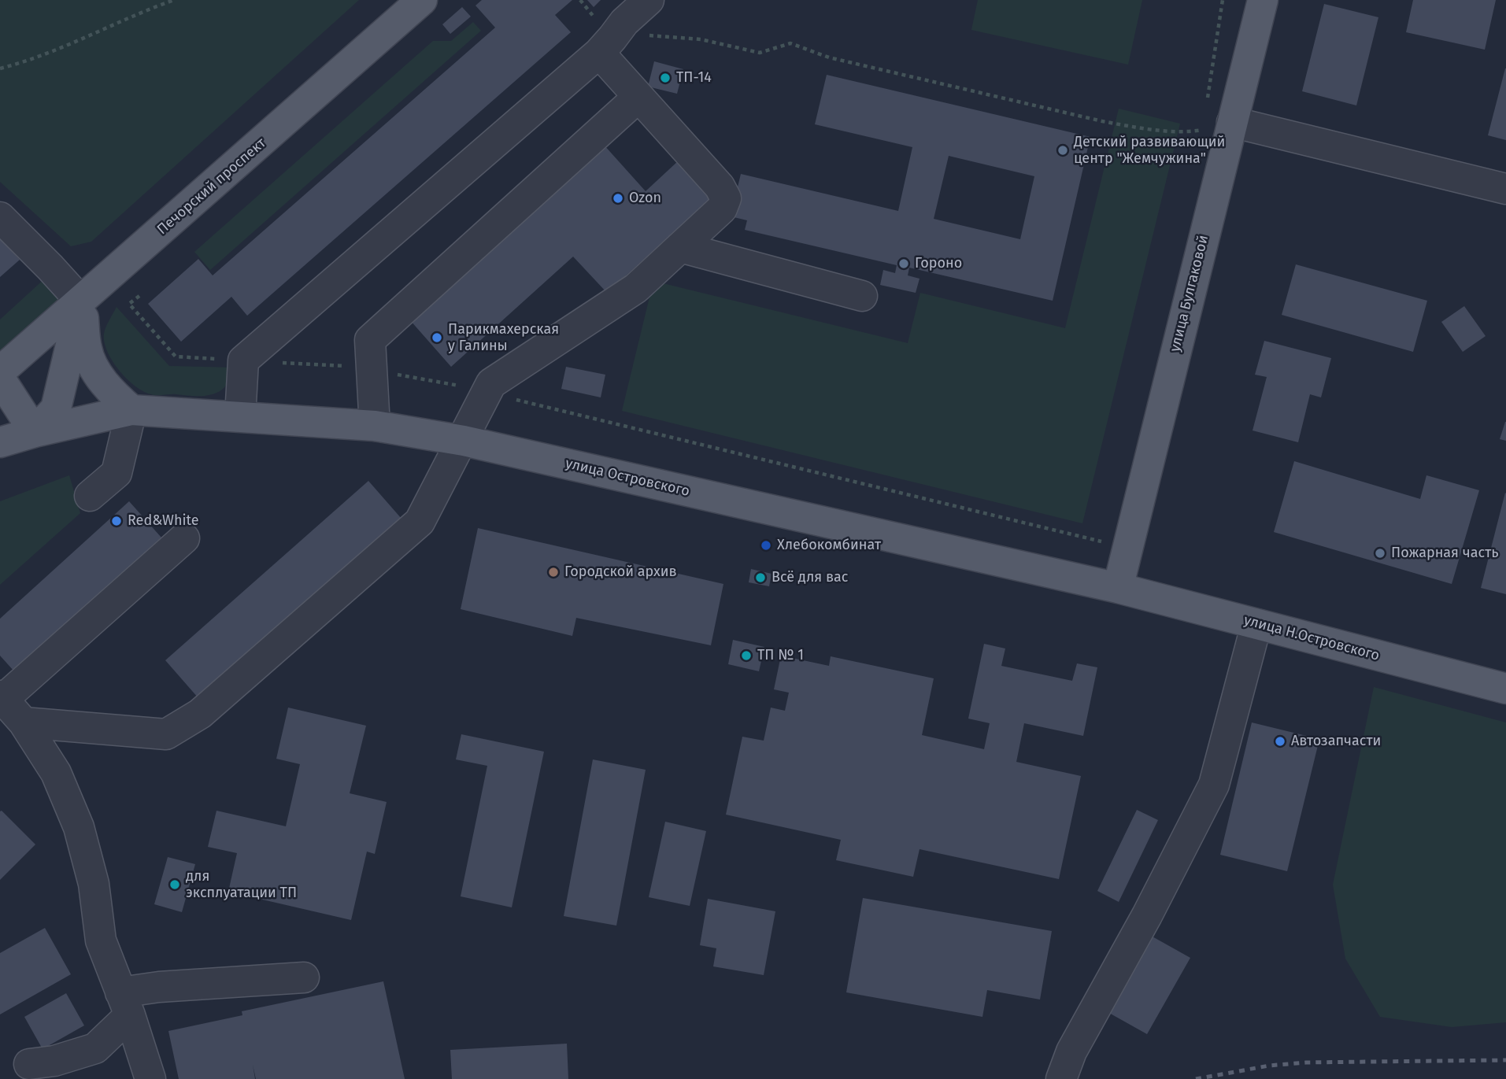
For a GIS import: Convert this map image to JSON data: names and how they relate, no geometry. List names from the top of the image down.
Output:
{
  "streets": {
    "main road": [
      "Печорский проспект",
      "улица Булгаковой",
      "улица Островского",
      "улица Н.Островского"
    ]
  },
  "crossings": [
    ["улица Булгаковой", "улица Островского"],
    ["улица Булгаковой", "улица Н.Островского"],
    ["улица Островского", "улица Н.Островского"]
  ],
  "places": [
    "ТП-14",
    "Детский развивающий центр \"Жемчужина\"",
    "Ozon",
    "Гороно",
    "Парикмахерская у Галины",
    "Red&White",
    "Хлебокомбинат",
    "Пожарная часть",
    "Городской архив",
    "Всё для вас",
    "ТП № 1",
    "Автозапчасти",
    "для эксплуатации ТП"
  ]
}
